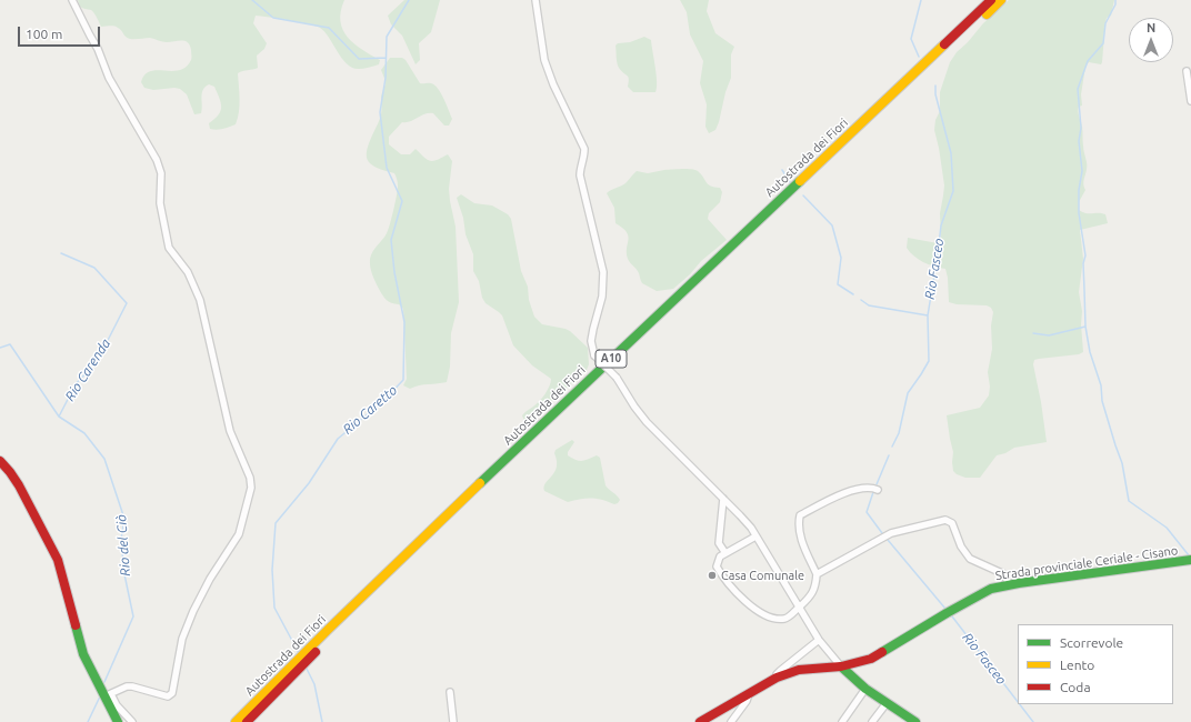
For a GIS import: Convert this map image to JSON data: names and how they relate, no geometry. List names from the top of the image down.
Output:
{
  "streets": {
    "main road": ["Autostrada dei Fiori", "A10", "Strada provinciale Ceriale - Cisano"]
  },
  "water": [
    "Rio Fasceo",
    "Rio Carenda",
    "Rio Caretto",
    "Rio del Ciò"
  ],
  "places": ["Casa Comunale"],
  "legend": ["Scorrevole", "Lento", "Coda"],
  "scale_bar": "100 m",
  "north": "top"
}
